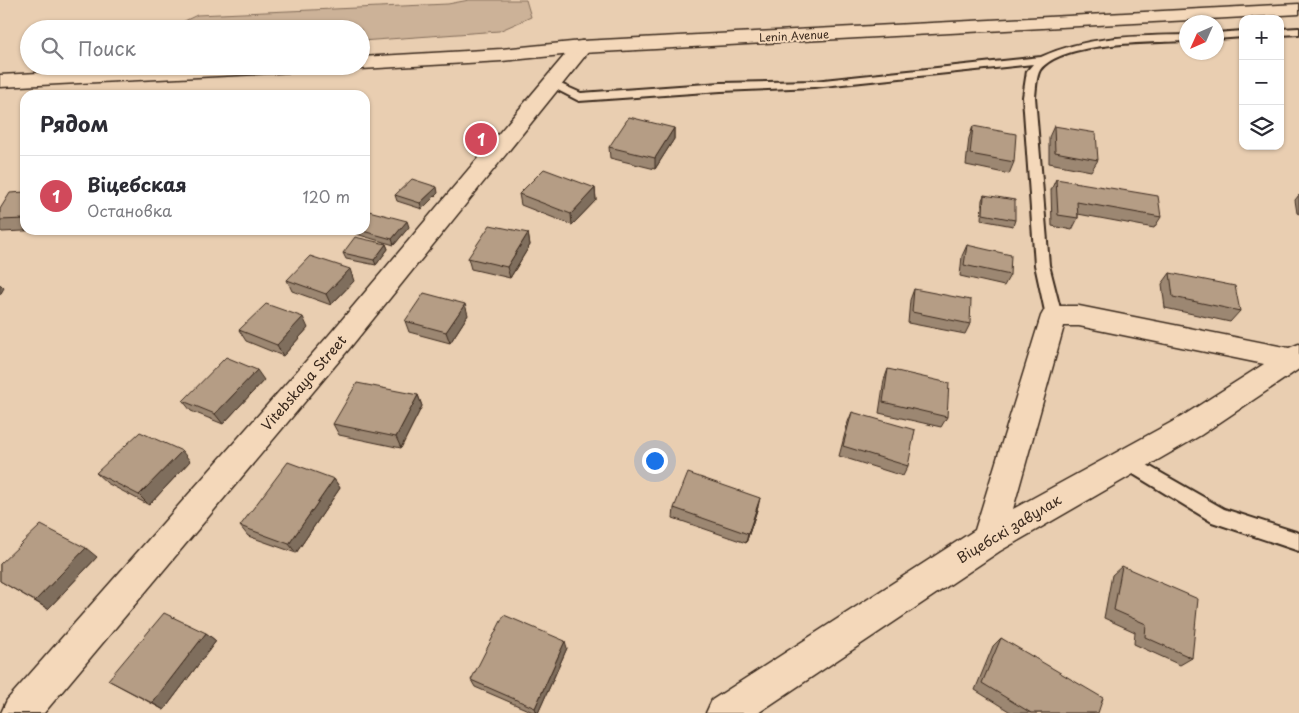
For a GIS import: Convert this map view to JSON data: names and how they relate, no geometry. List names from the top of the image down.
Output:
{
  "streets": {
    "street": ["Vitebskaya Street", "Віцебскі завулак"]
  },
  "north": "bottom left",
  "page": {
    "map_buttons": ["+", "−"],
    "search": "Поиск",
    "heading": "Рядом",
    "pins": "1",
    "list": [
      {
        "mark": "1",
        "name": "Віцебская",
        "note": "Остановка",
        "value": "120 m"
      }
    ]
  }
}
